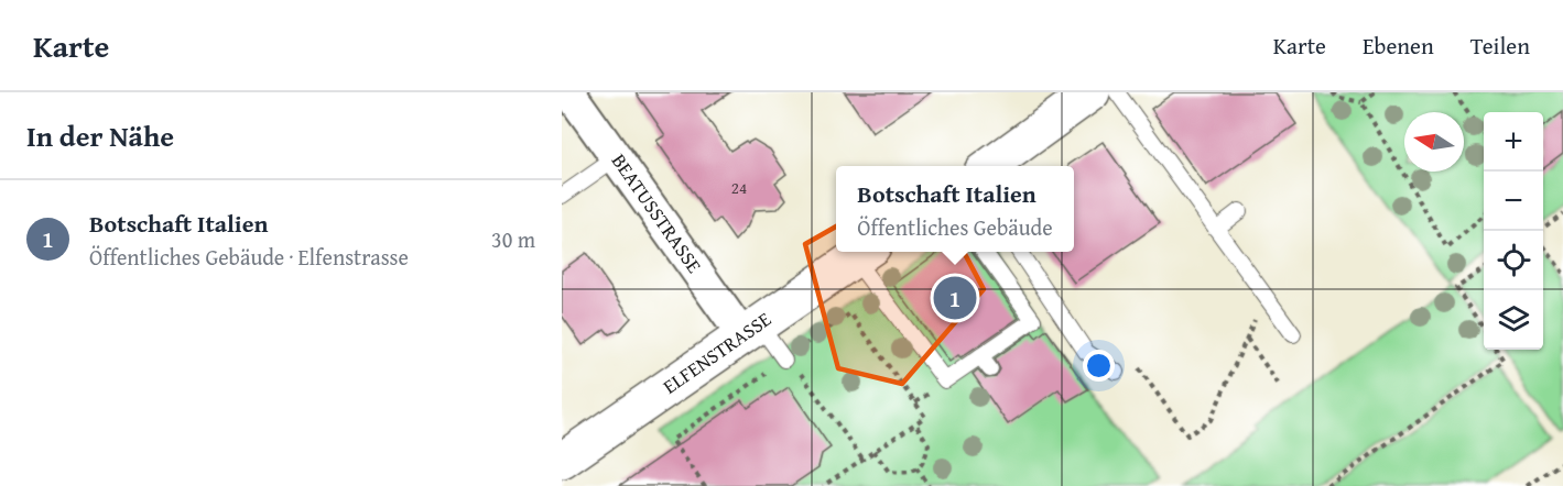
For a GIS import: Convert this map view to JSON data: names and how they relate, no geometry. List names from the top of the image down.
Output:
{
  "streets": {
    "street": ["BEATUSSTRASSE", "ELFENSTRASSE"]
  },
  "crossings": [
    ["BEATUSSTRASSE", "ELFENSTRASSE"]
  ],
  "house_numbers": ["24"],
  "north": "left",
  "page": {
    "header": "Karte",
    "nav": ["Karte", "Ebenen", "Teilen"],
    "heading": "In der Nähe",
    "map_buttons": ["+", "−"],
    "popup": ["Botschaft Italien", "Öffentliches Gebäude"],
    "list": [
      {
        "mark": "1",
        "name": "Botschaft Italien",
        "note": "Öffentliches Gebäude · Elfenstrasse",
        "value": "30 m"
      }
    ],
    "pins": "1"
  }
}
